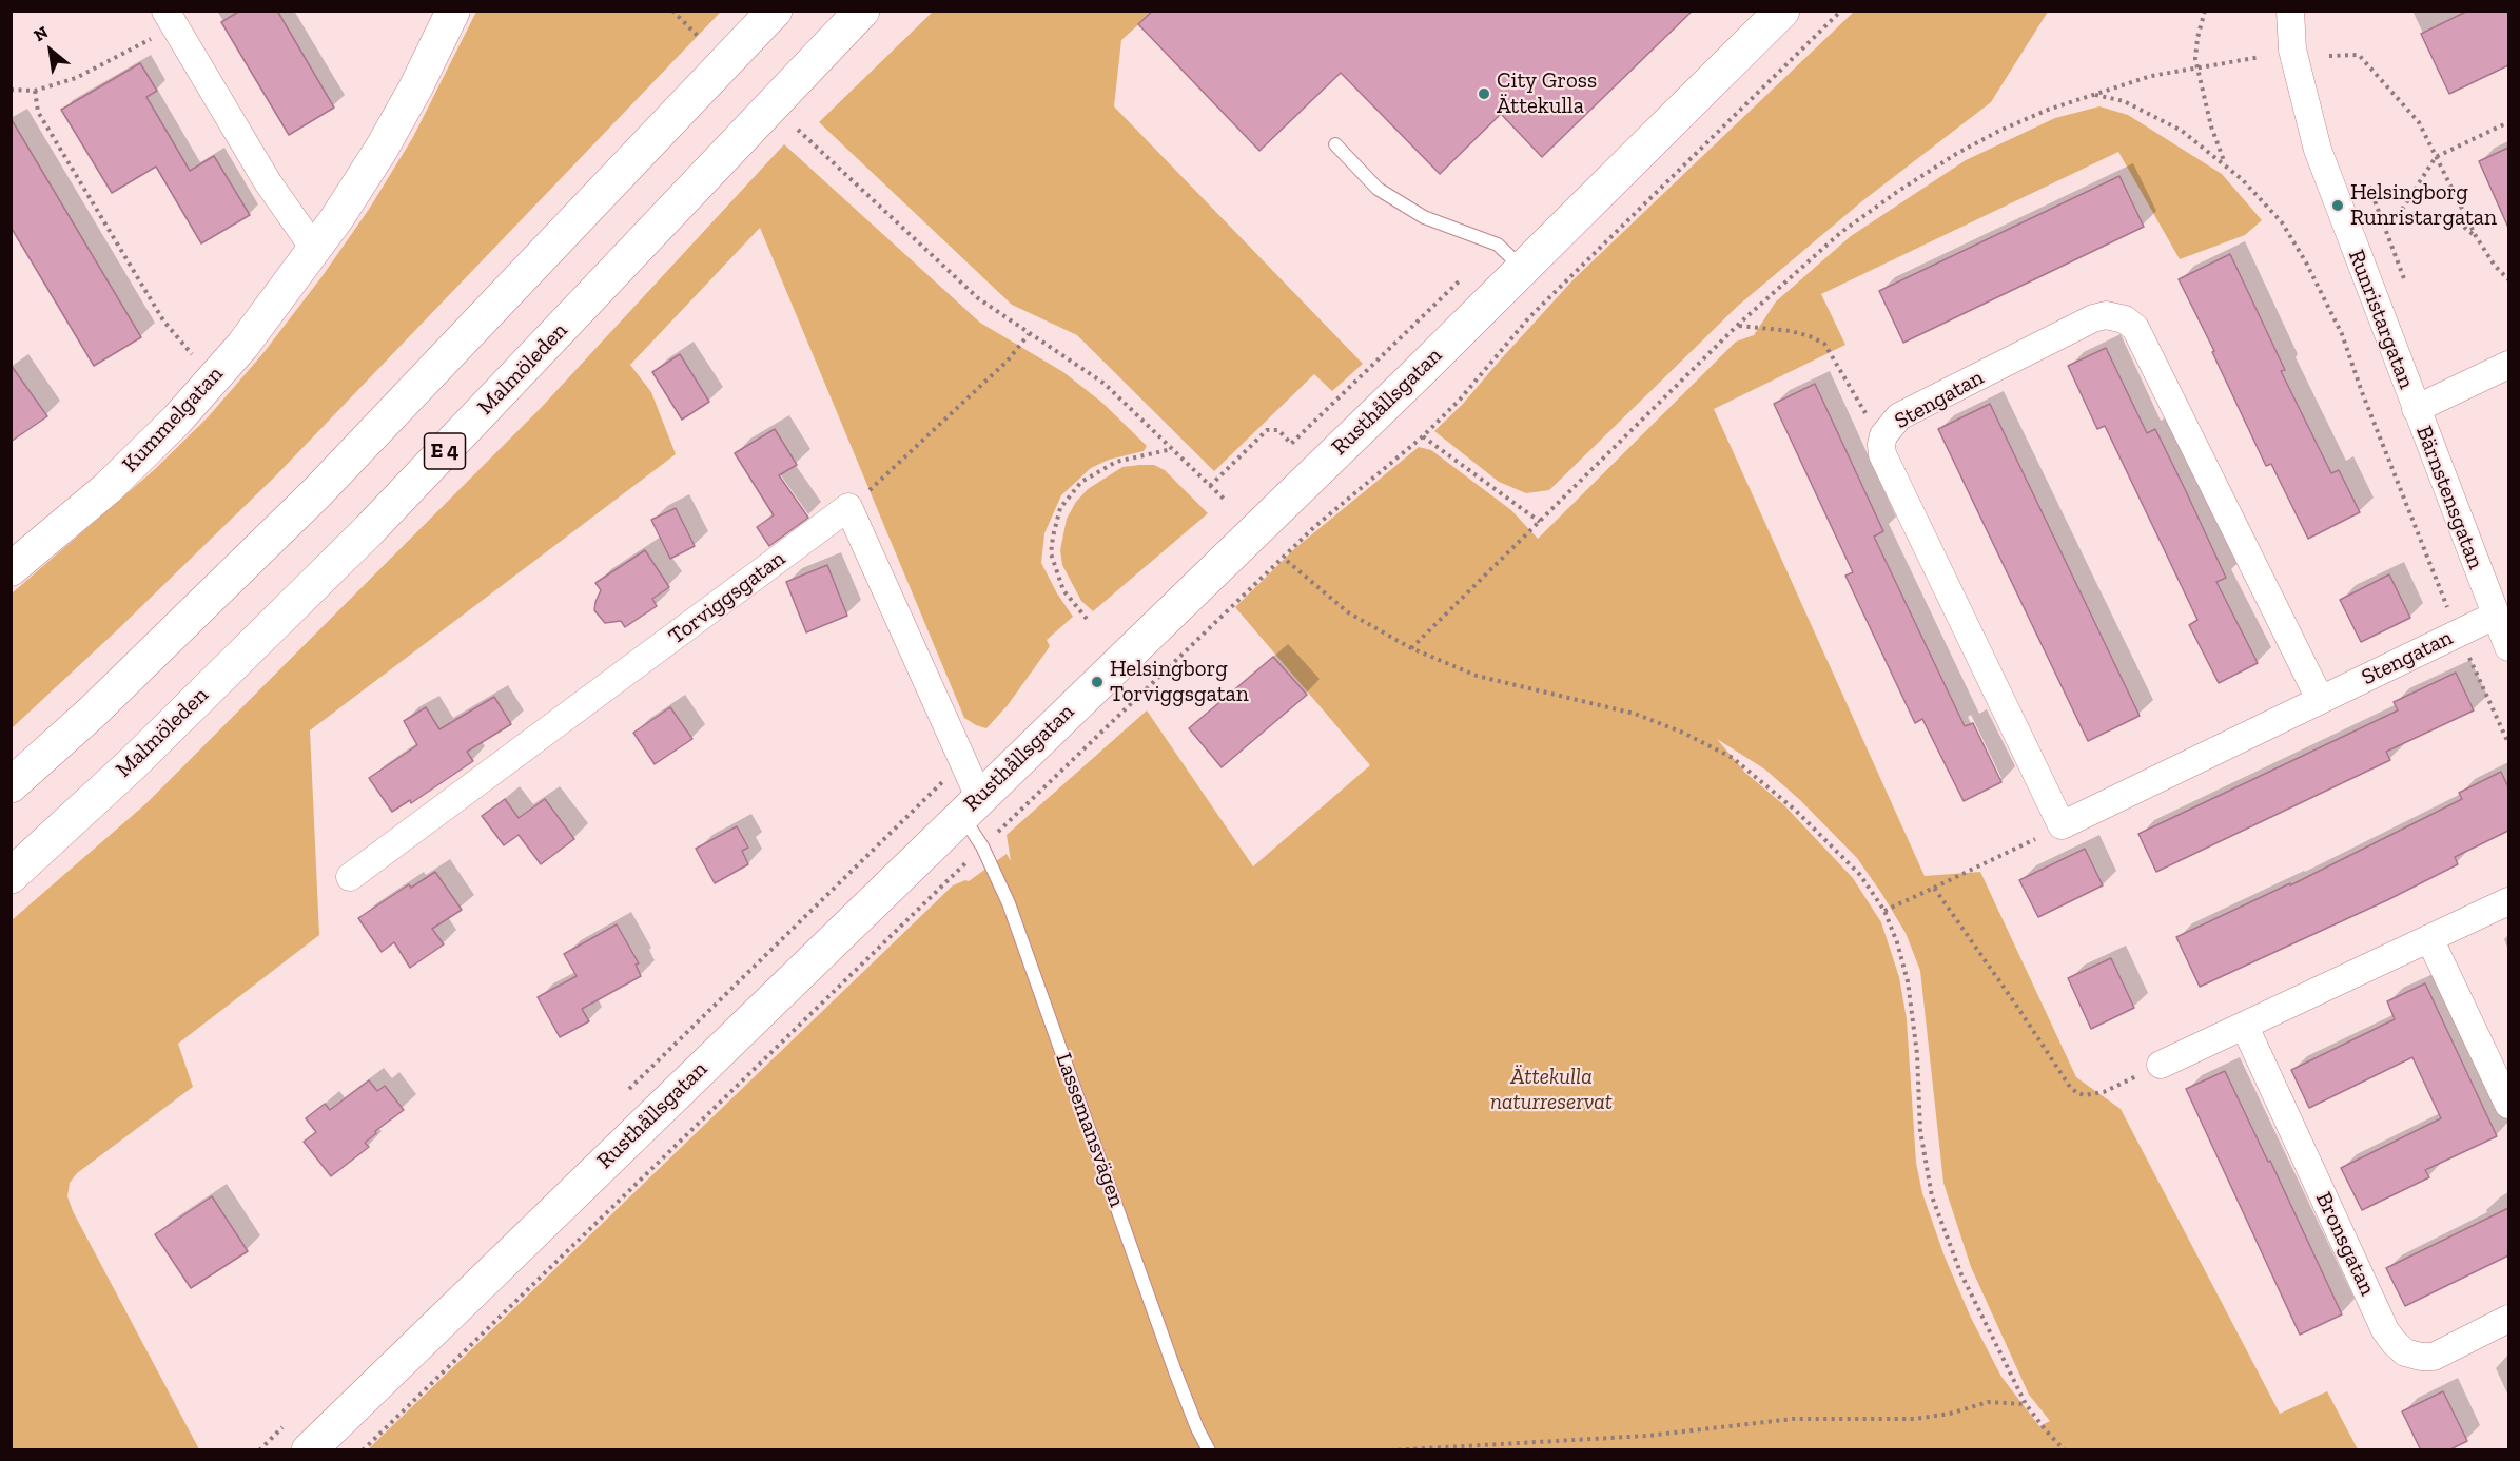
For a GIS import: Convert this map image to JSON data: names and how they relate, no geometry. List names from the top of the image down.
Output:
{
  "streets": {
    "main road": ["Malmöleden", "Rusthållsgatan", "E 4"],
    "street": [
      "Runristargatan",
      "Stengatan",
      "Kummelgatan",
      "Bärnstensgatan",
      "Torviggsgatan",
      "Bronsgatan"
    ],
    "lane": ["Lassemansvägen"]
  },
  "crossings": [
    ["Runristargatan", "Bärnstensgatan"],
    ["Stengatan", "Bärnstensgatan"],
    ["Rusthållsgatan", "Lassemansvägen"]
  ],
  "parks": ["Ättekulla naturreservat"],
  "places": ["City Gross Ättekulla", "Helsingborg Runristargatan", "Helsingborg Torviggsgatan"],
  "north": "top left"
}
